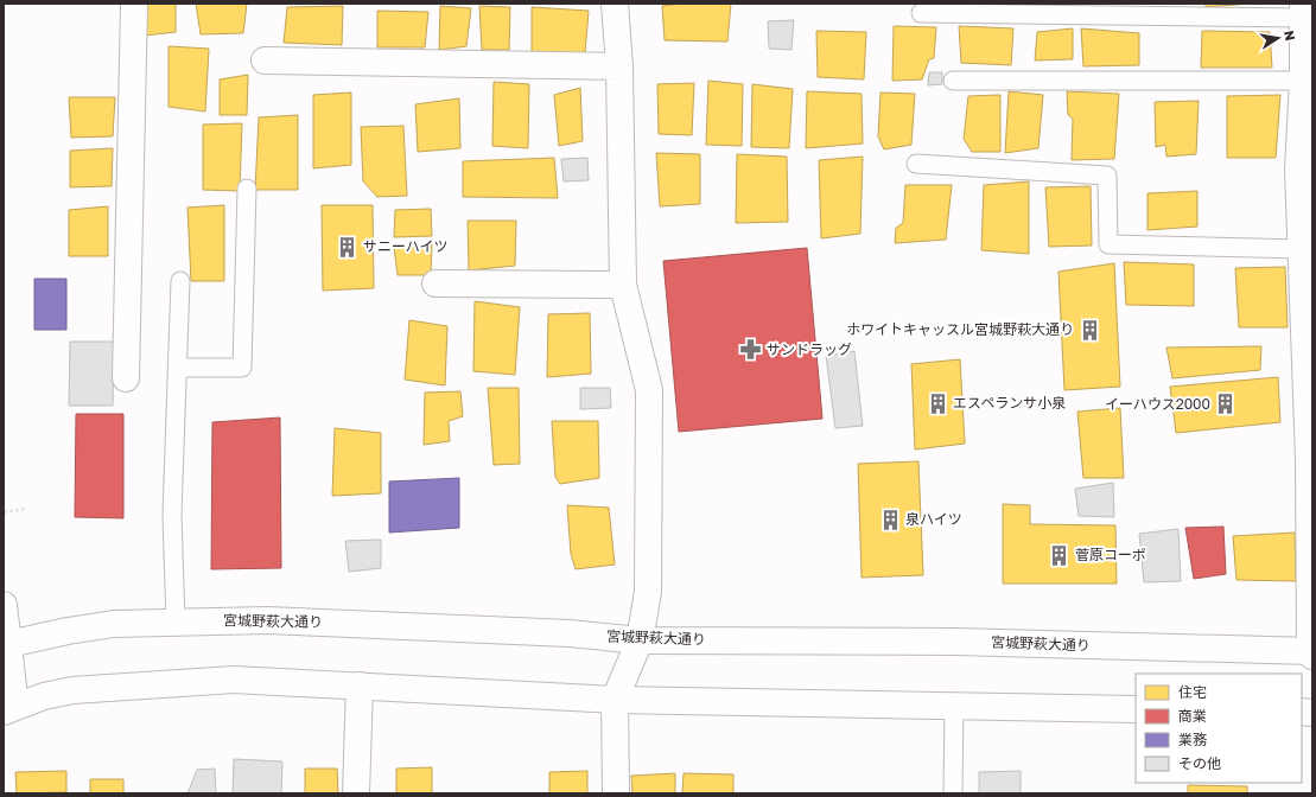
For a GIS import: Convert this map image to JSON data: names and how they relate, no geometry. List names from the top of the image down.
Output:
{
  "streets": {
    "street": ["宮城野萩大通り"]
  },
  "places": {
    "building": [
      "サニーハイツ",
      "ホワイトキャッスル宮城野萩大通り",
      "エスペランサ小泉",
      "イーハウス2000",
      "泉ハイツ",
      "菅原コーポ"
    ],
    "pharmacy": ["サンドラッグ"]
  },
  "legend": [
    "住宅",
    "商業",
    "業務",
    "その他"
  ],
  "north": "right"
}
